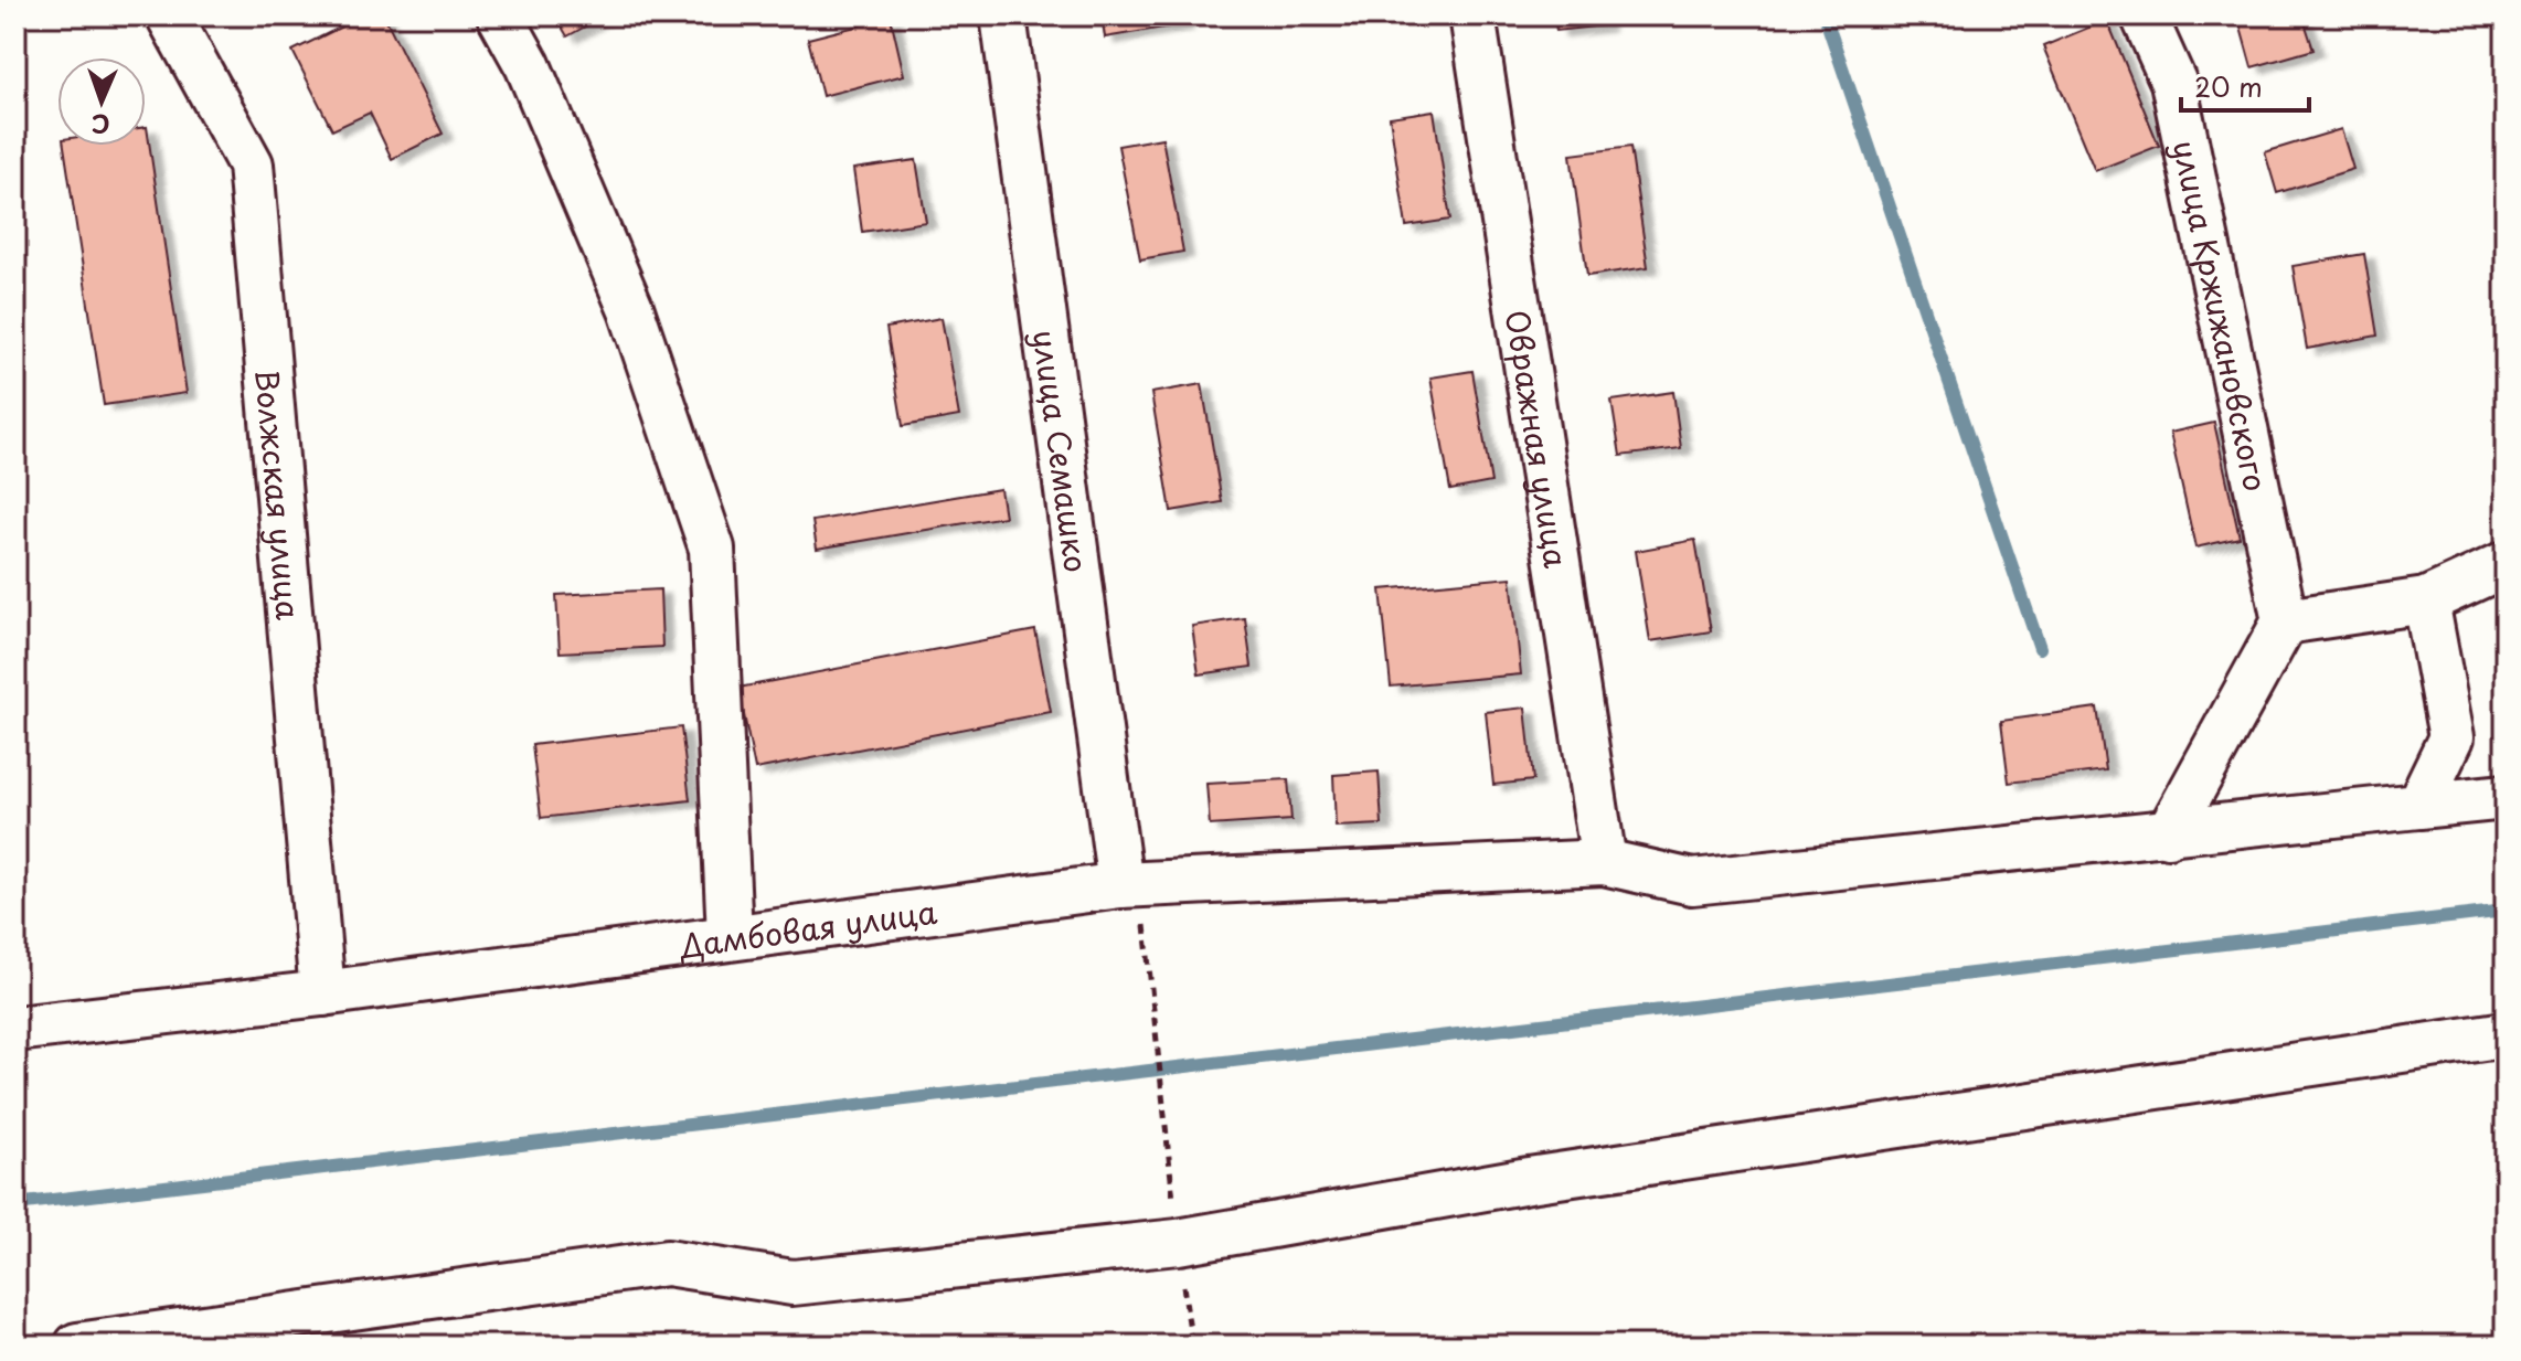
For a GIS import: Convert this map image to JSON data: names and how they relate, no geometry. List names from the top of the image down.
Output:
{
  "streets": {
    "street": [
      "улица Кржижановского",
      "Овражная улица",
      "улица Семашко",
      "Волжская улица",
      "Дамбовая улица"
    ]
  },
  "crossings": [
    ["Овражная улица", "Дамбовая улица"],
    ["улица Семашко", "Дамбовая улица"],
    ["Волжская улица", "Дамбовая улица"]
  ],
  "scale_bar": "20 m",
  "north": "bottom"
}
